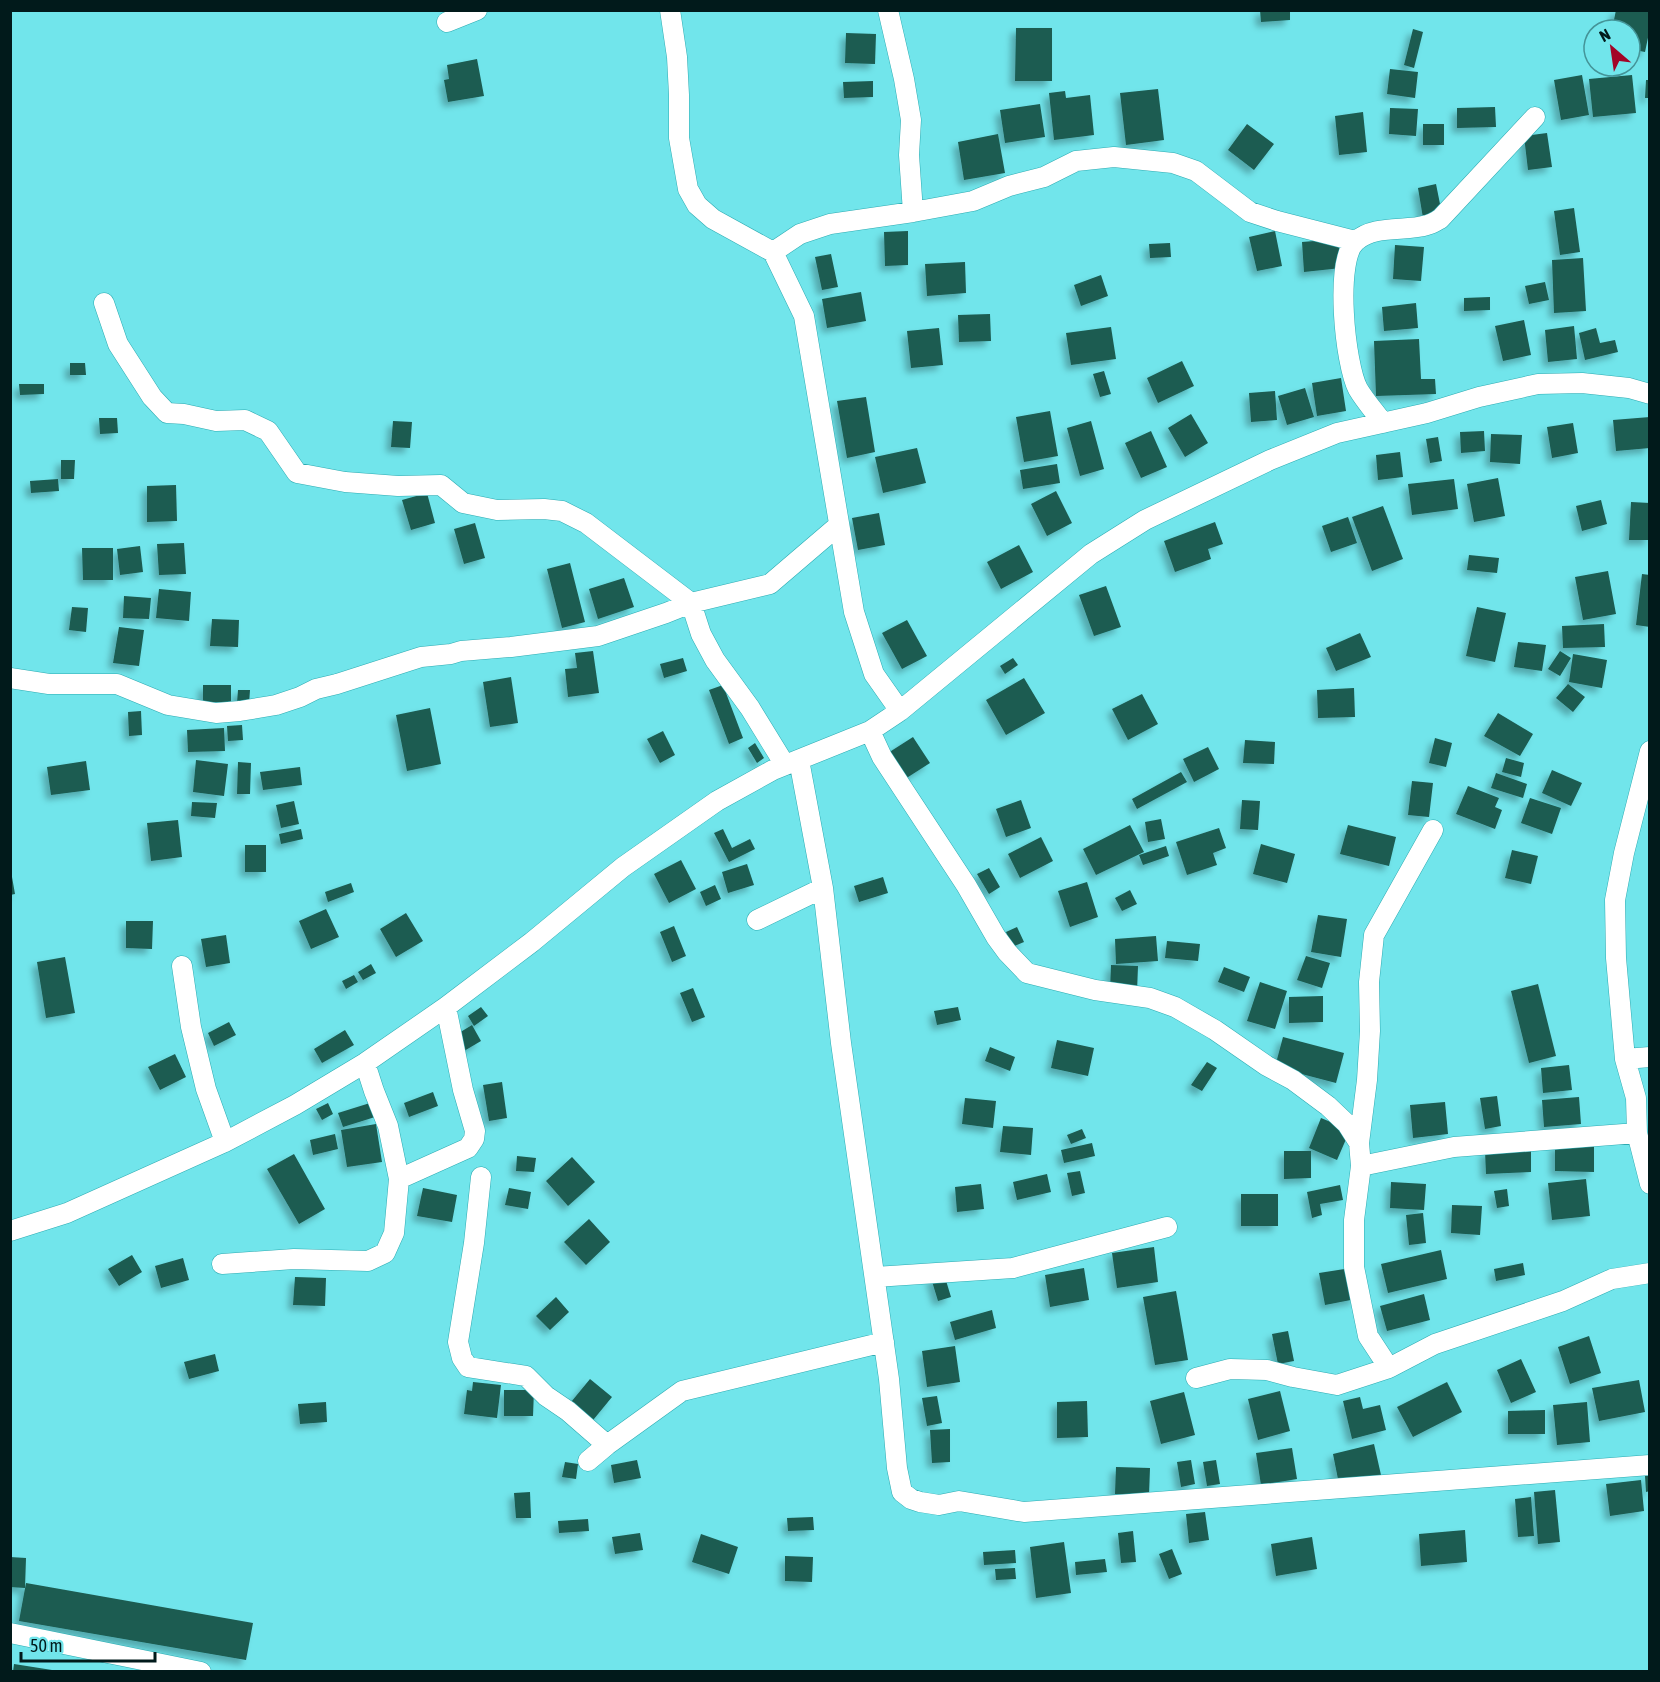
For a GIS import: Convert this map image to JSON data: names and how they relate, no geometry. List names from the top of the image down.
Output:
{
  "scale_bar": "50 m",
  "north": "top left"
}
